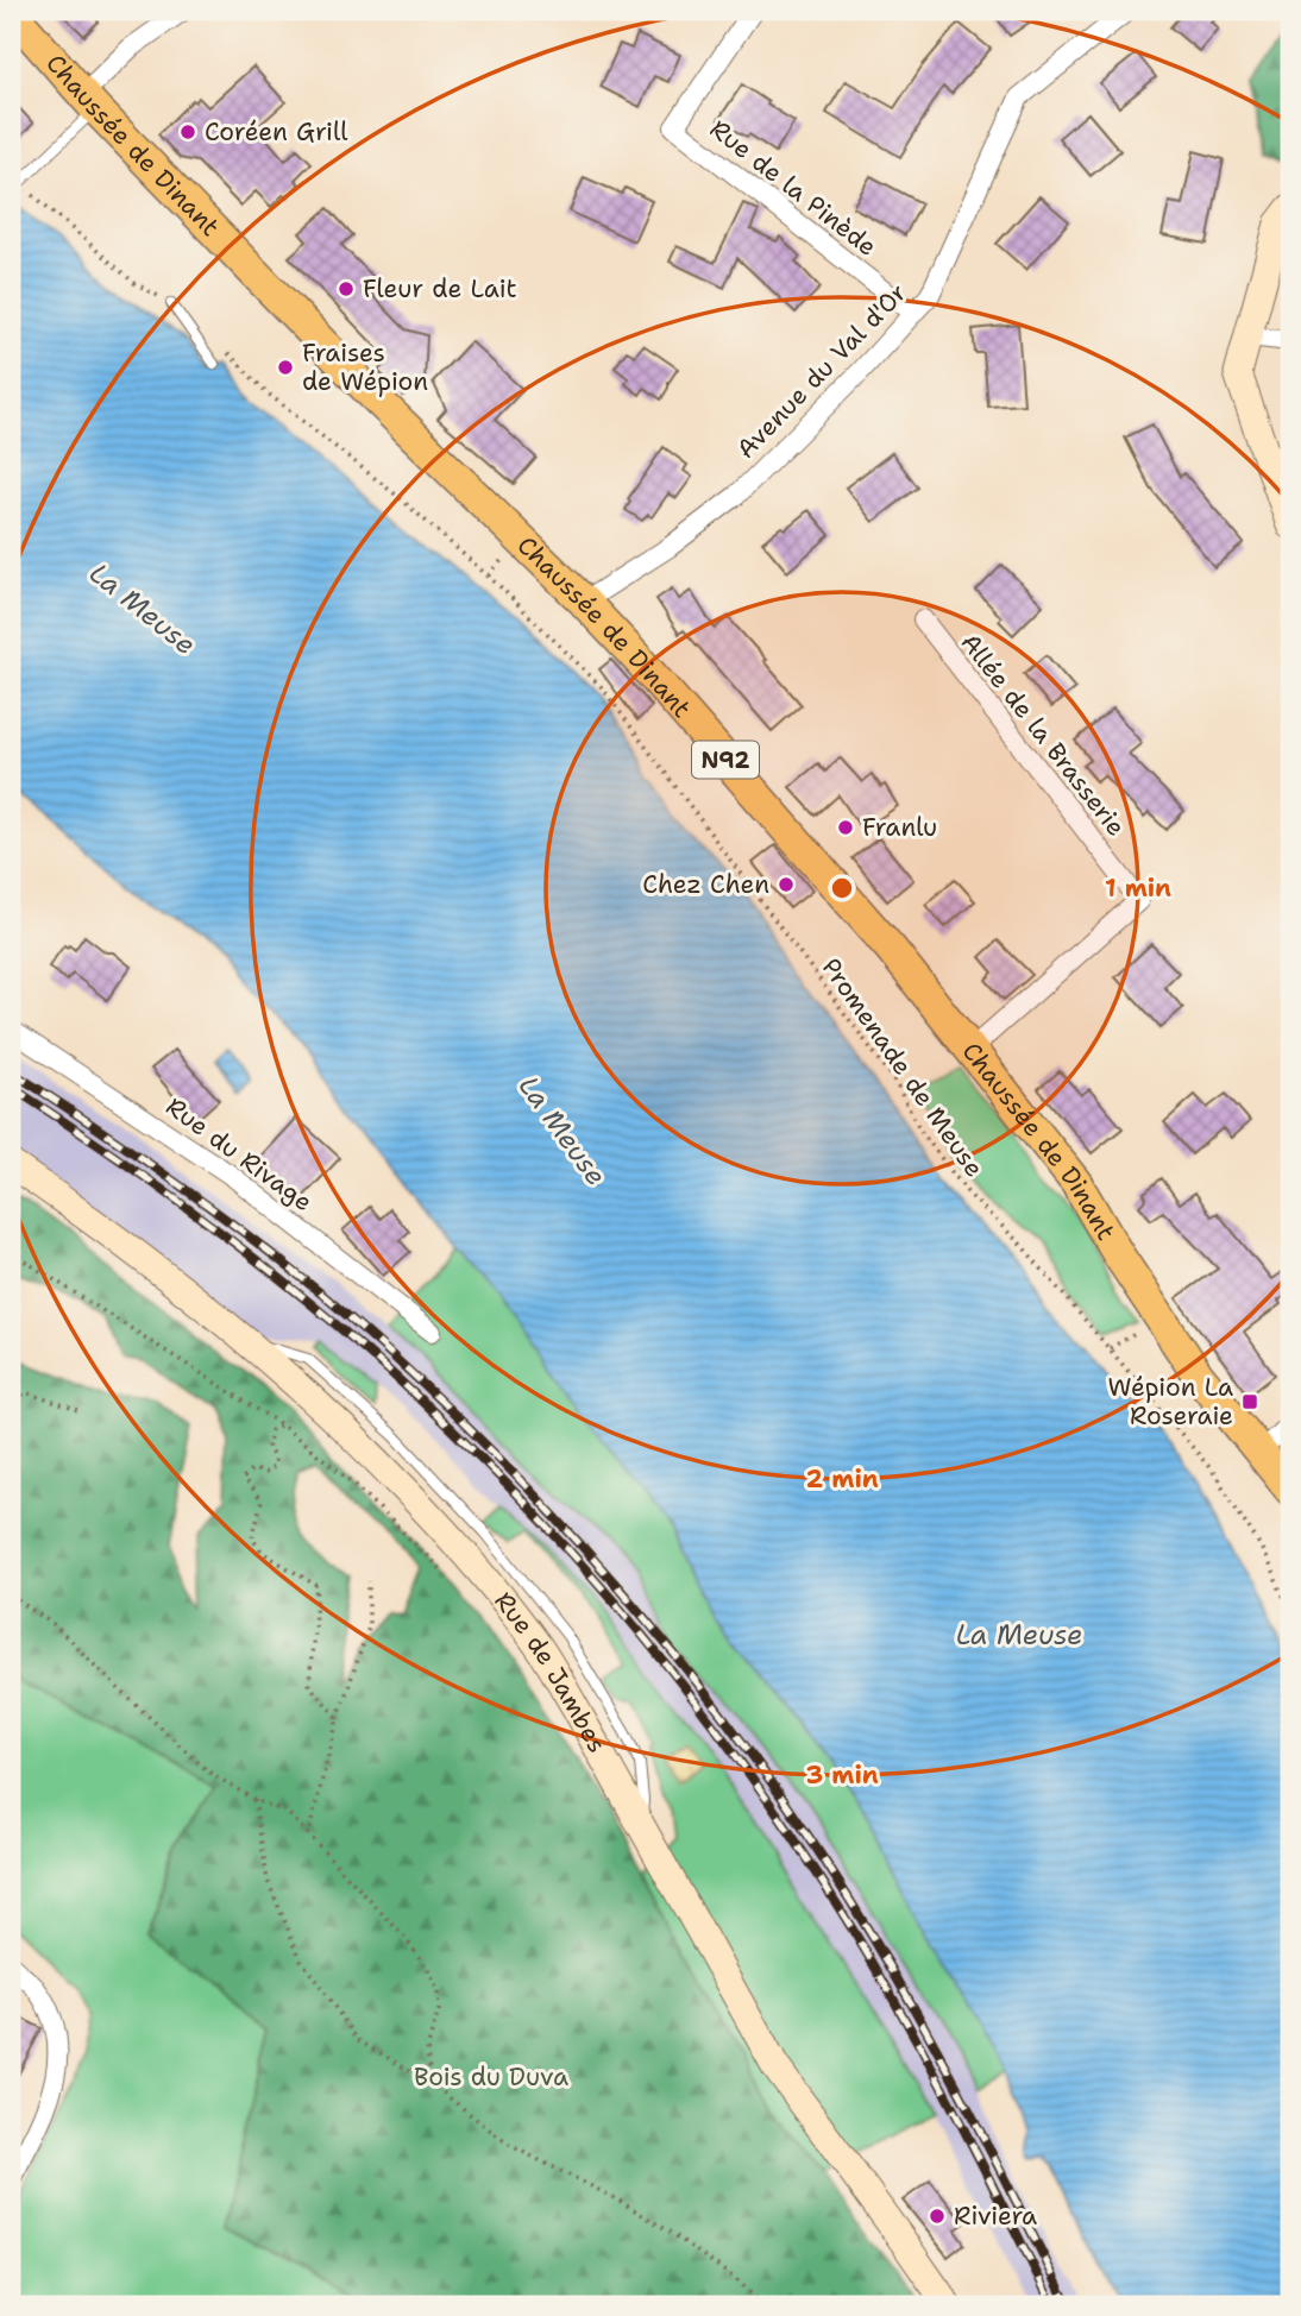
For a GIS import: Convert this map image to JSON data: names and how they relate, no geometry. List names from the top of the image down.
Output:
{
  "streets": {
    "main road": ["Chaussée de Dinant", "N92", "Rue de Jambes"],
    "street": [
      "Rue de la Pinède",
      "Avenue du Val d'Or",
      "Allée de la Brasserie",
      "Rue du Rivage"
    ],
    "path": ["Promenade de Meuse"]
  },
  "crossings": [
    ["Chaussée de Dinant", "Avenue du Val d'Or"],
    ["Chaussée de Dinant", "Allée de la Brasserie"],
    ["Rue de la Pinède", "Avenue du Val d'Or"]
  ],
  "water": ["La Meuse"],
  "parks": ["Bois du Duva"],
  "places": {
    "other": [
      "Coréen Grill",
      "Fleur de Lait",
      "Fraises de Wépion",
      "Franlu",
      "Chez Chen",
      "Riviera"
    ],
    "transit": ["Wépion La Roseraie"]
  },
  "rings": ["1 min", "2 min", "3 min"]
}
